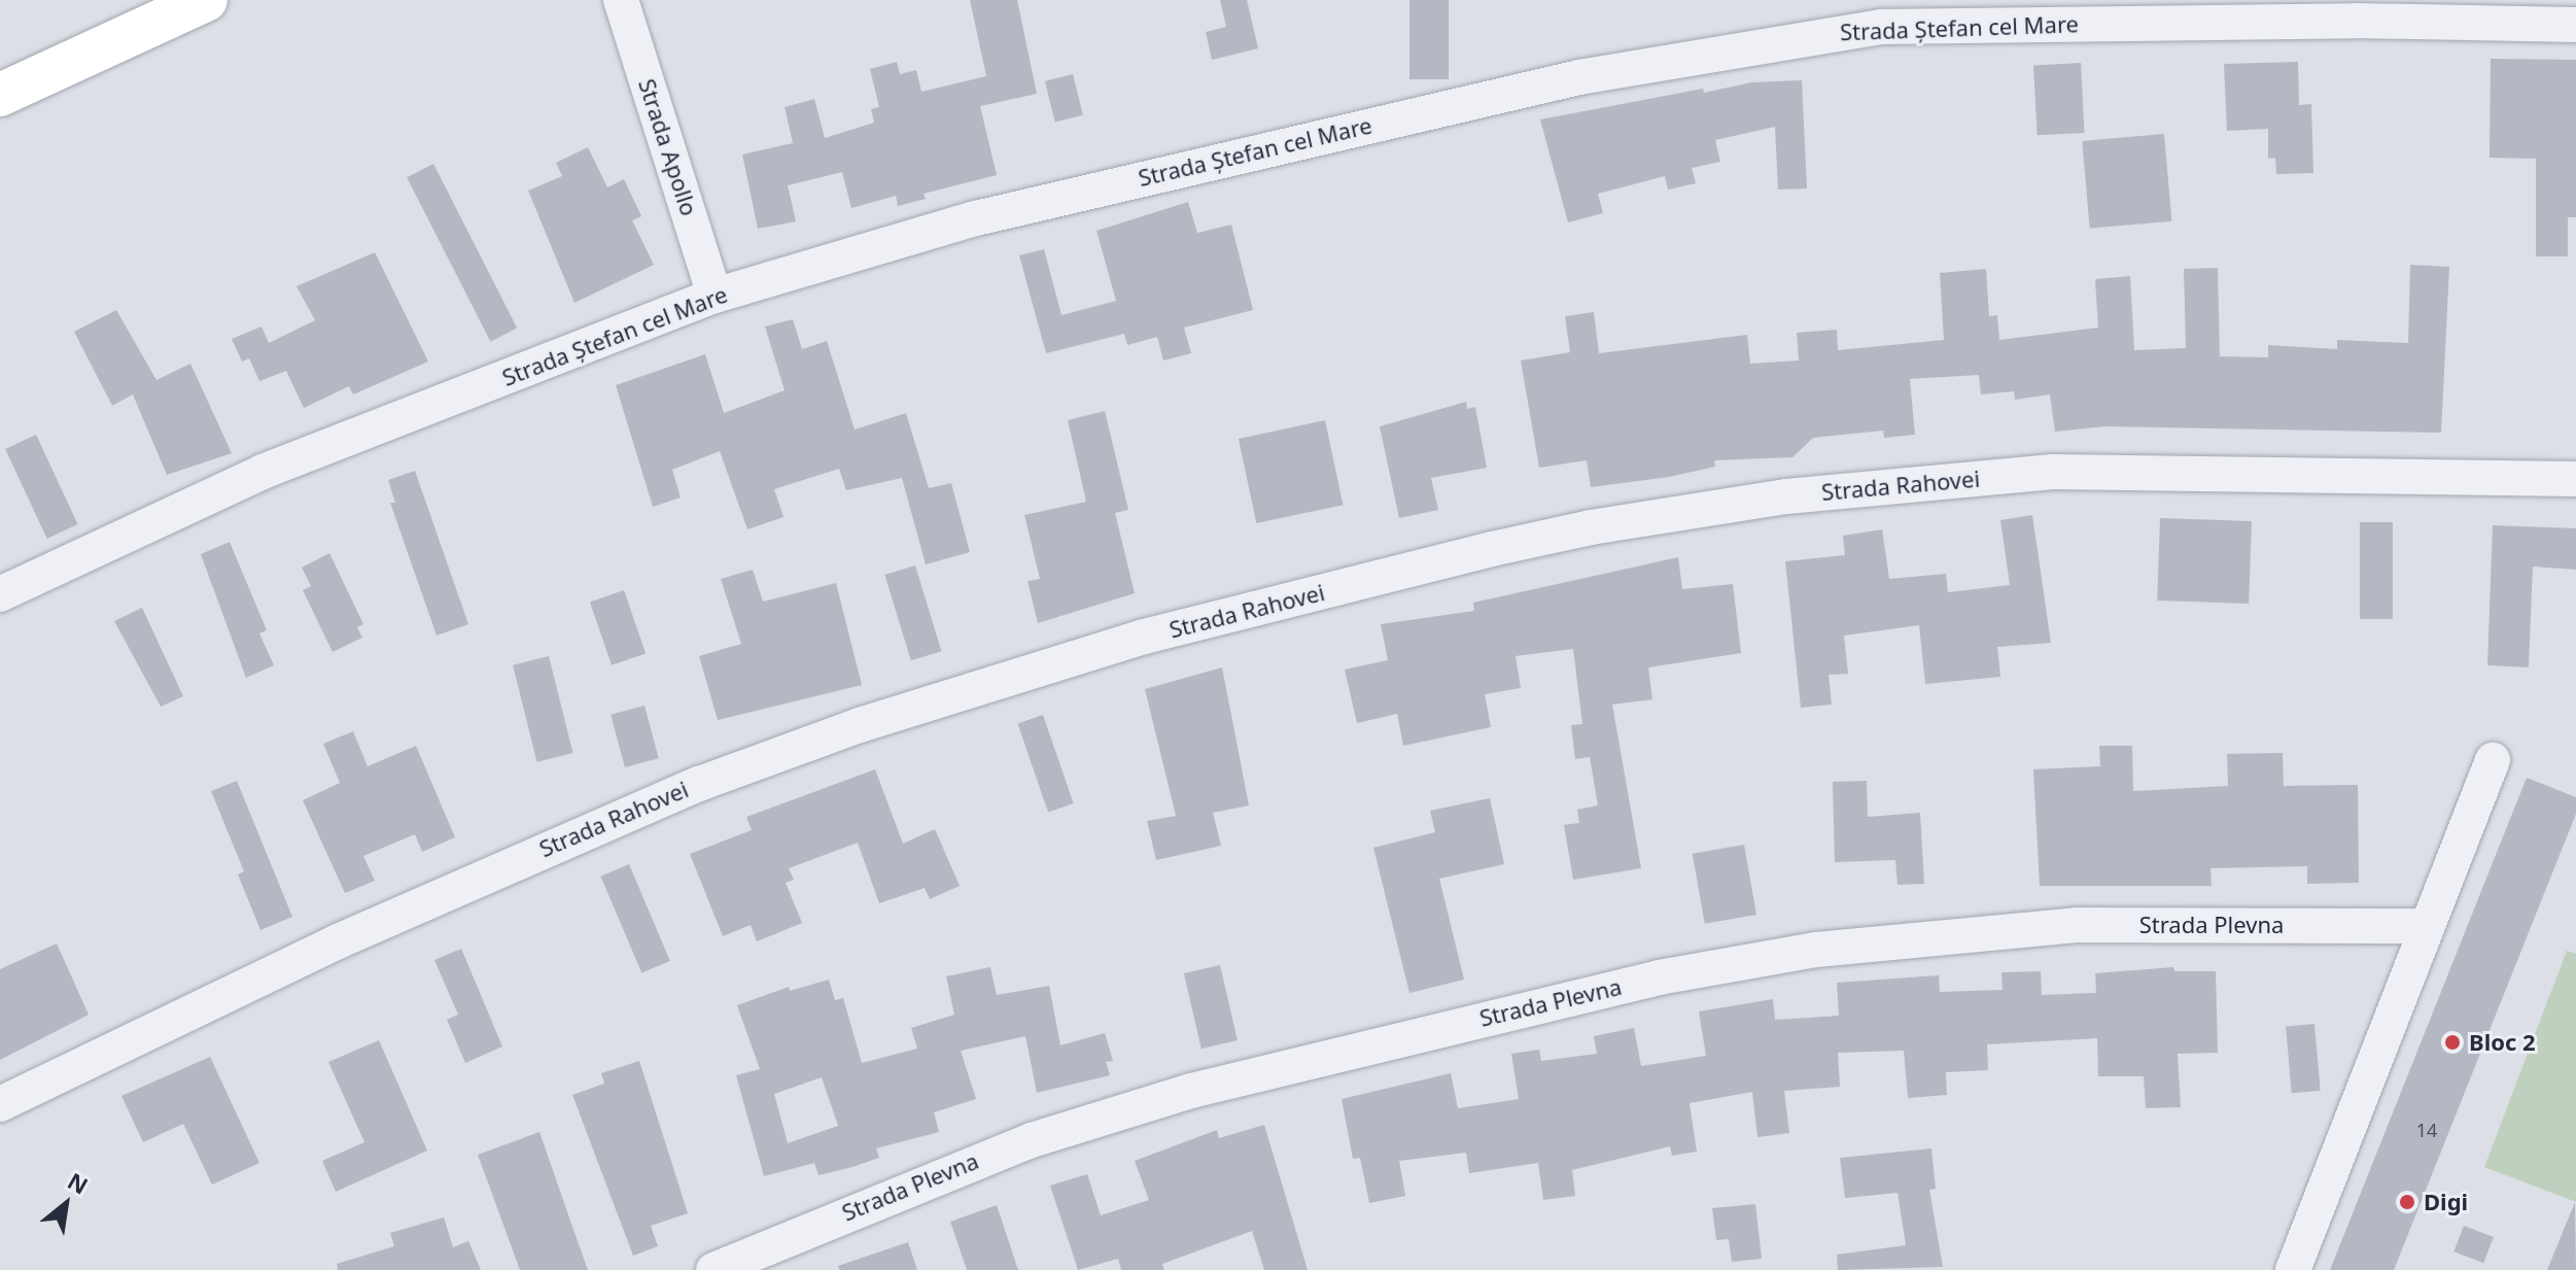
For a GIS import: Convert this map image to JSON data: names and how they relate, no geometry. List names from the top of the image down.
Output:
{
  "streets": {
    "street": [
      "Strada Ștefan cel Mare",
      "Strada Apollo",
      "Strada Rahovei",
      "Strada Plevna"
    ]
  },
  "crossings": [
    ["Strada Ștefan cel Mare", "Strada Apollo"]
  ],
  "places": ["Bloc 2", "Digi"],
  "house_numbers": ["14"],
  "north": "top right"
}
